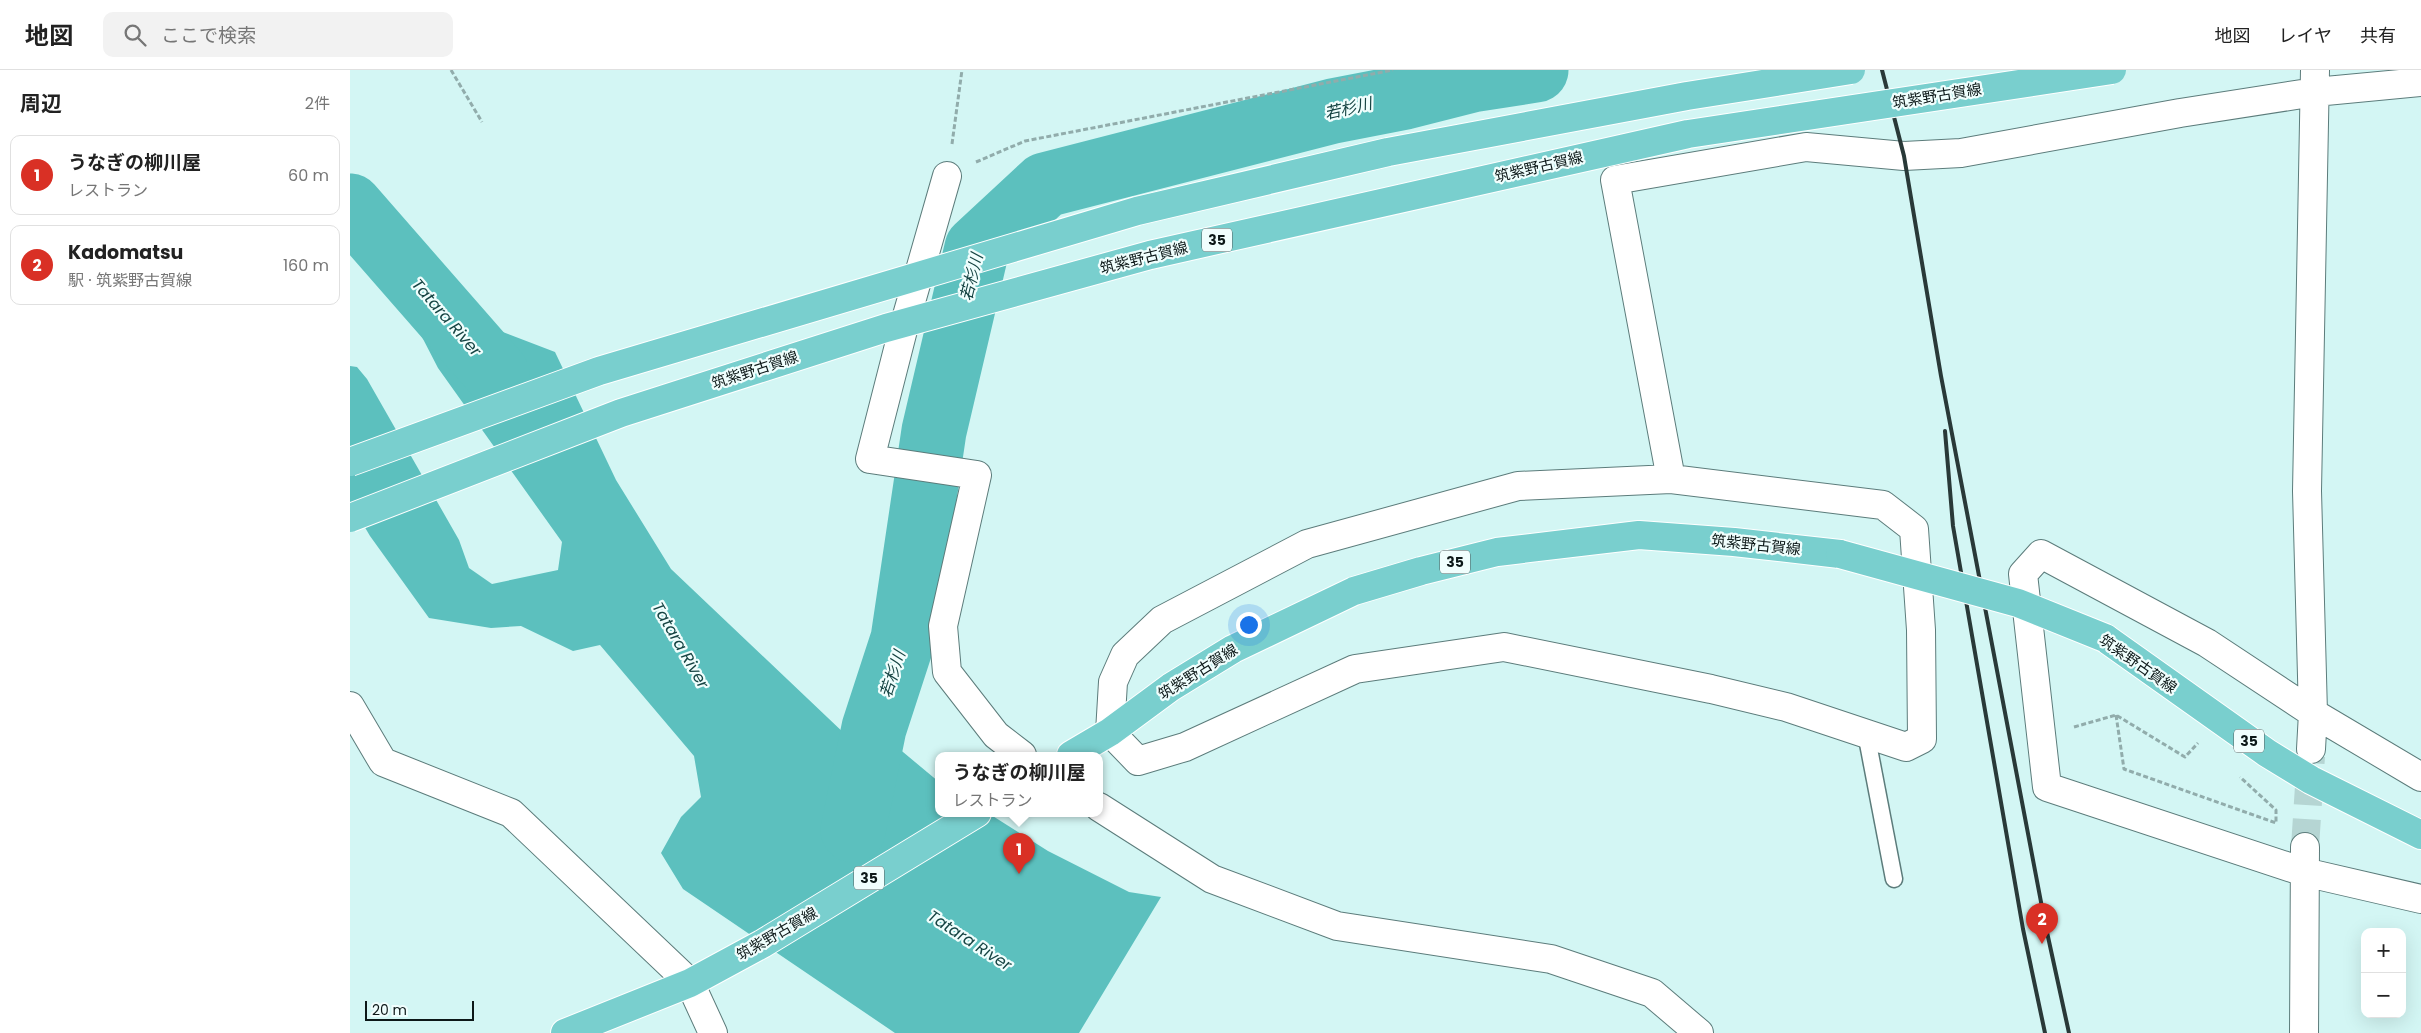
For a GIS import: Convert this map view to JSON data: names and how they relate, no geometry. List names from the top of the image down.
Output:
{
  "streets": {
    "main road": ["筑紫野古賀線", "35"]
  },
  "water": ["若杉川", "Tatara River"],
  "scale_bar": "20 m",
  "page": {
    "header": "地図",
    "search": "ここで検索",
    "nav": ["地図", "レイヤ", "共有"],
    "heading": ["周辺", "2件"],
    "list": [
      {
        "mark": "1",
        "name": "うなぎの柳川屋",
        "note": "レストラン",
        "value": "60 m"
      },
      {
        "mark": "2",
        "name": "Kadomatsu",
        "note": "駅 · 筑紫野古賀線",
        "value": "160 m"
      }
    ],
    "popup": ["うなぎの柳川屋", "レストラン"],
    "pins": ["1", "2"],
    "map_buttons": ["+", "−"],
    "scale": "20 m"
  }
}
